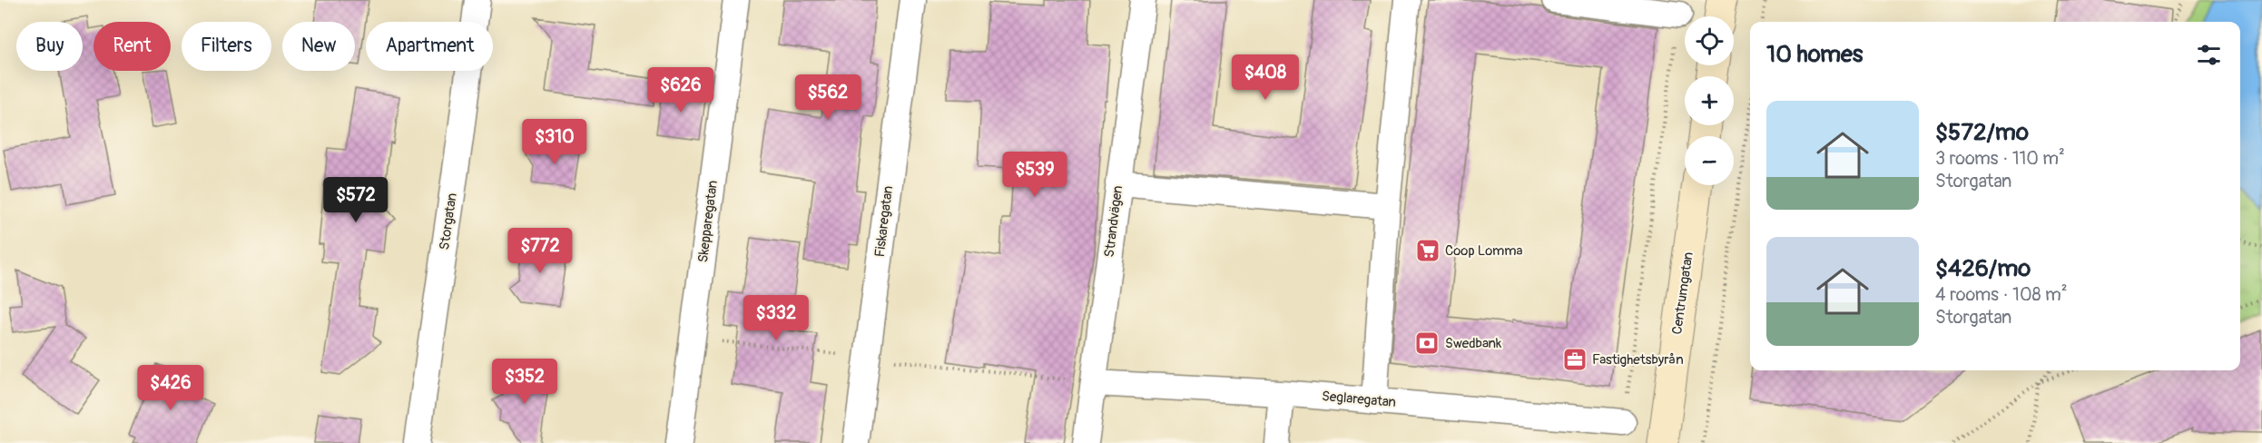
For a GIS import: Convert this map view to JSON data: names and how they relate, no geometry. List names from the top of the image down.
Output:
{
  "streets": {
    "street": [
      "Storgatan",
      "Skepparegatan",
      "Fiskaregatan",
      "Strandvägen",
      "Centrumgatan",
      "Seglaregatan"
    ]
  },
  "crossings": [
    ["Strandvägen", "Seglaregatan"]
  ],
  "places": {
    "supermarket": ["Coop Lomma"],
    "bank": ["Swedbank"],
    "office": ["Fastighetsbyrån"]
  },
  "page": {
    "map_buttons": ["+", "−"],
    "chip": [
      "Buy",
      "Rent",
      "Filters",
      "New",
      "Apartment"
    ],
    "heading": "10 homes",
    "price": [
      "$408",
      "$626",
      "$562",
      "$310",
      "$539",
      "$572",
      "$772",
      "$332",
      "$352",
      "$426"
    ],
    "list": [
      {
        "name": "$572/mo",
        "note": "3 rooms · 110 m² · Storgatan"
      },
      {
        "name": "$426/mo",
        "note": "4 rooms · 108 m² · Storgatan"
      }
    ]
  }
}
